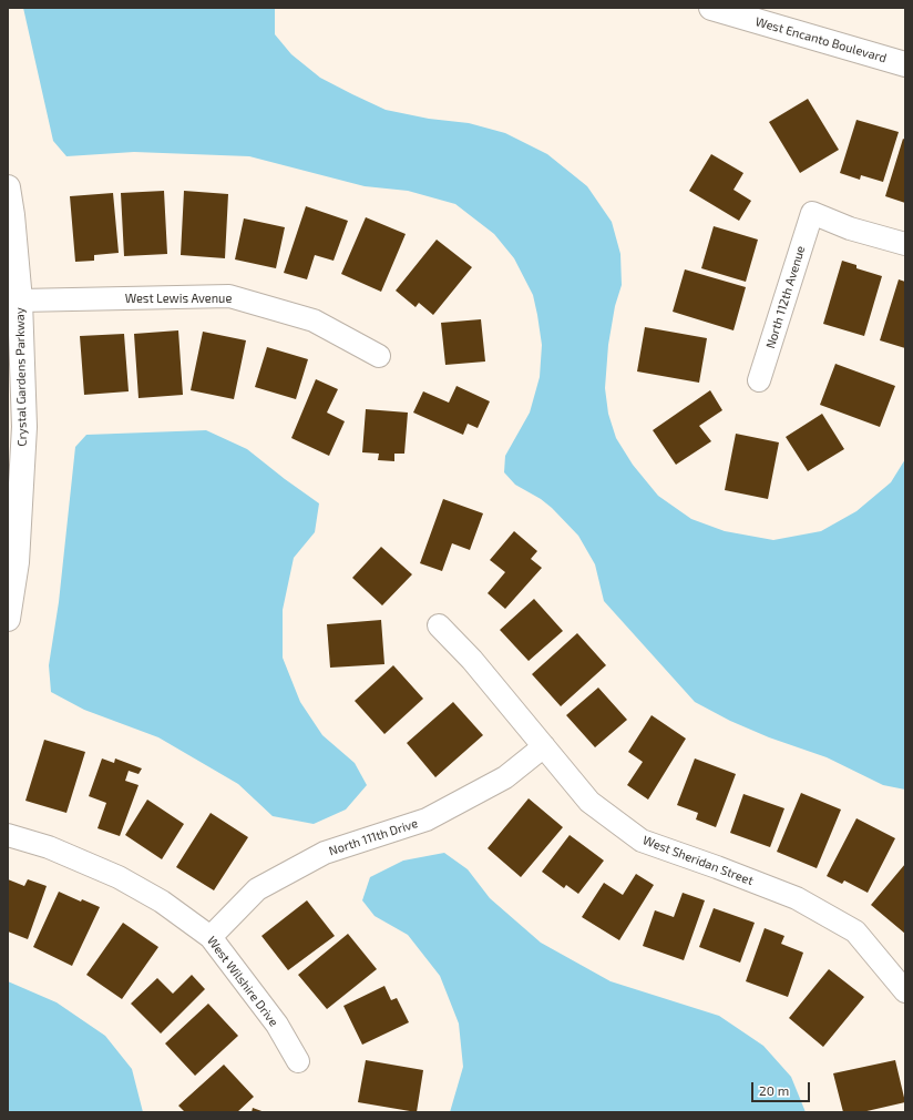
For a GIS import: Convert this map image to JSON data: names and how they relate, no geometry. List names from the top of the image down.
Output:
{
  "streets": {
    "street": [
      "West Encanto Boulevard",
      "North 112th Avenue",
      "West Lewis Avenue",
      "Crystal Gardens Parkway",
      "North 111th Drive",
      "West Sheridan Street",
      "West Wilshire Drive"
    ]
  },
  "crossings": [
    ["West Lewis Avenue", "Crystal Gardens Parkway"],
    ["North 111th Drive", "West Sheridan Street"],
    ["North 111th Drive", "West Wilshire Drive"]
  ],
  "scale_bar": "20 m"
}
